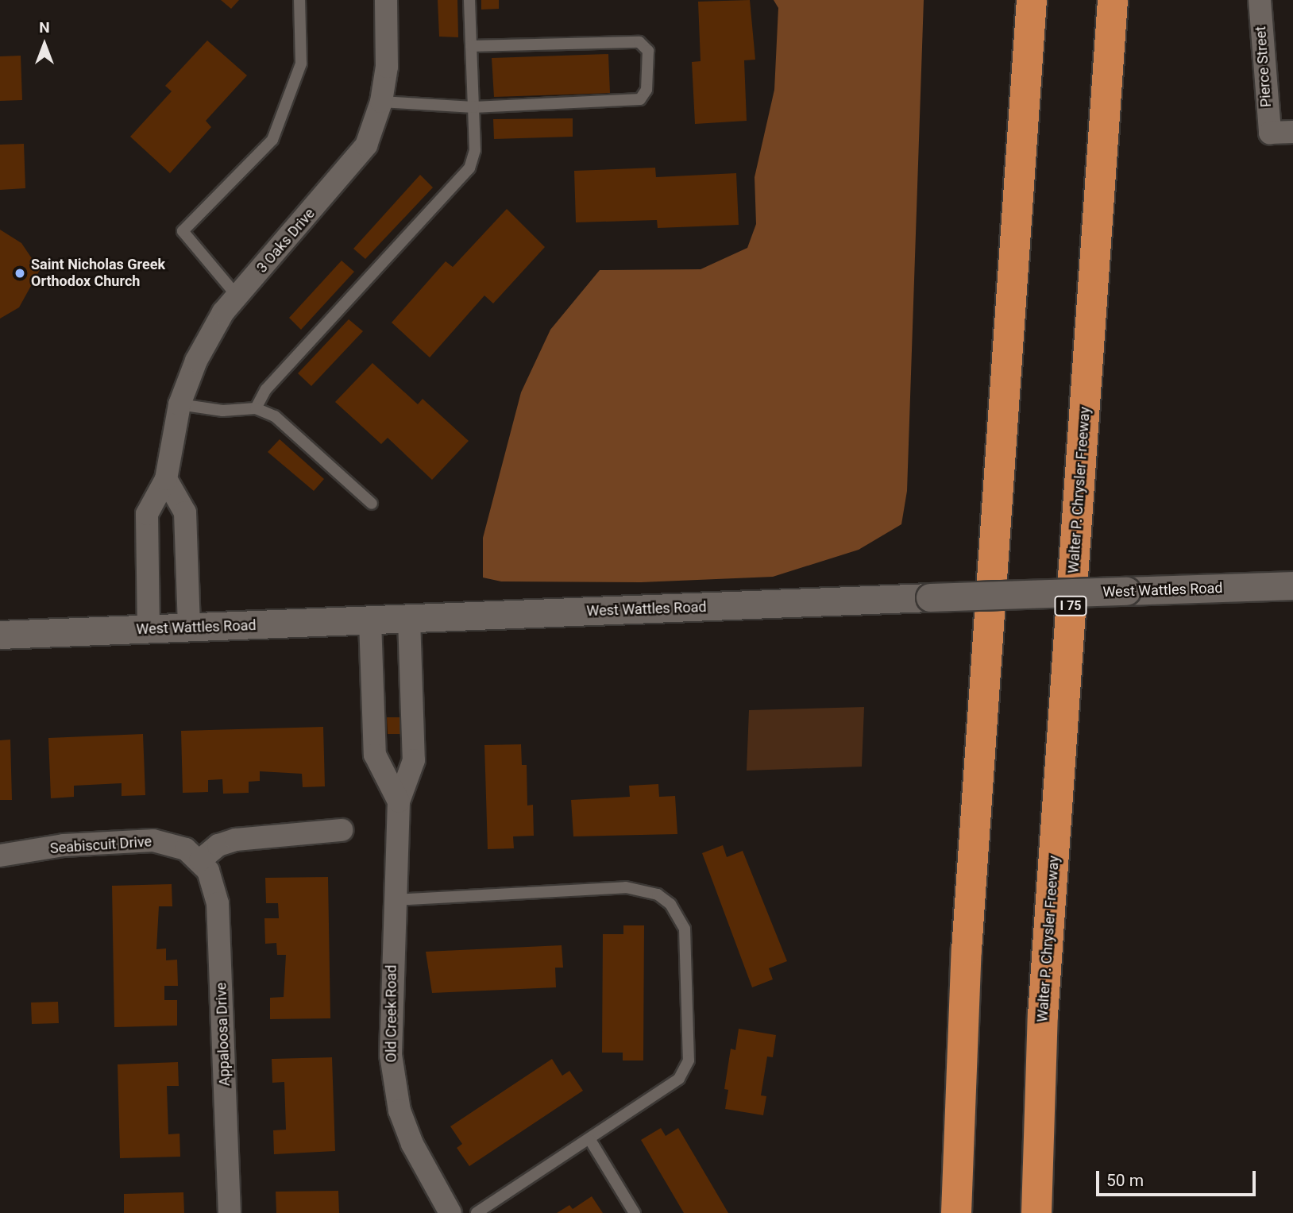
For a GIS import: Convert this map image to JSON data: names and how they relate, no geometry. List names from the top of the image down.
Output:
{
  "streets": {
    "highway": ["Walter P. Chrysler Freeway", "I 75"],
    "street": [
      "Pierce Street",
      "3 Oaks Drive",
      "West Wattles Road",
      "Seabiscuit Drive",
      "Old Creek Road",
      "Appaloosa Drive"
    ]
  },
  "crossings": [
    ["3 Oaks Drive", "West Wattles Road"],
    ["West Wattles Road", "Old Creek Road"],
    ["Seabiscuit Drive", "Appaloosa Drive"]
  ],
  "places": ["Saint Nicholas Greek Orthodox Church"],
  "scale_bar": "50 m",
  "north": "top"
}
